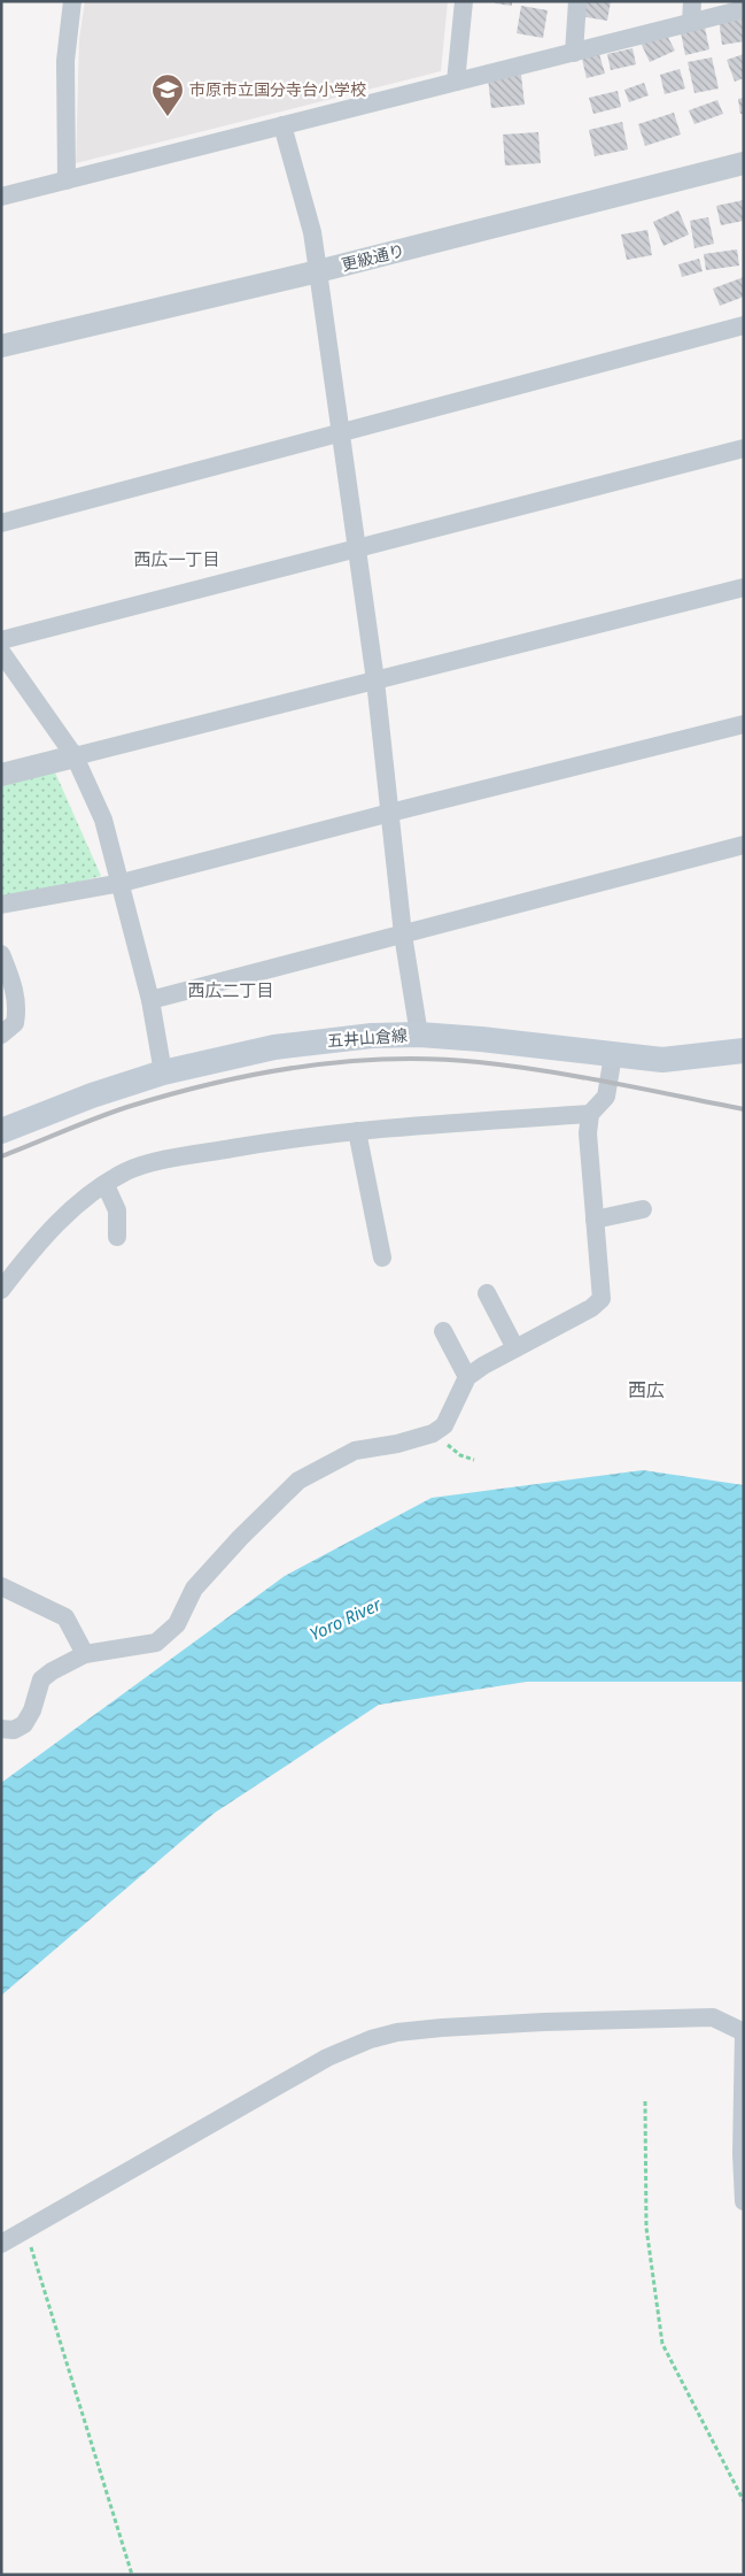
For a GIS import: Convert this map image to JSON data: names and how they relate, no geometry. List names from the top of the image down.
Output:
{
  "streets": {
    "main road": ["五井山倉線"],
    "street": ["更級通り"]
  },
  "districts": ["西広一丁目", "西広二丁目", "西広"],
  "water": ["Yoro River"],
  "places": {
    "school or university": ["市原市立国分寺台小学校"]
  }
}
